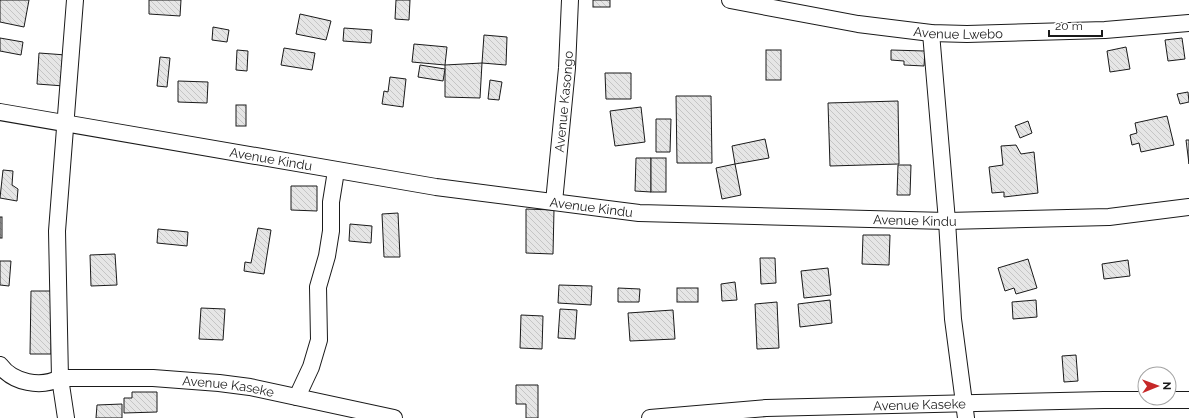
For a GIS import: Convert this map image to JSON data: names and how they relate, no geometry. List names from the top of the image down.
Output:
{
  "streets": {
    "street": [
      "Avenue Lwebo",
      "Avenue Kasongo",
      "Avenue Kindu",
      "Avenue Kaseke"
    ]
  },
  "crossings": [
    ["Avenue Kasongo", "Avenue Kindu"]
  ],
  "scale_bar": "20 m",
  "north": "right"
}
